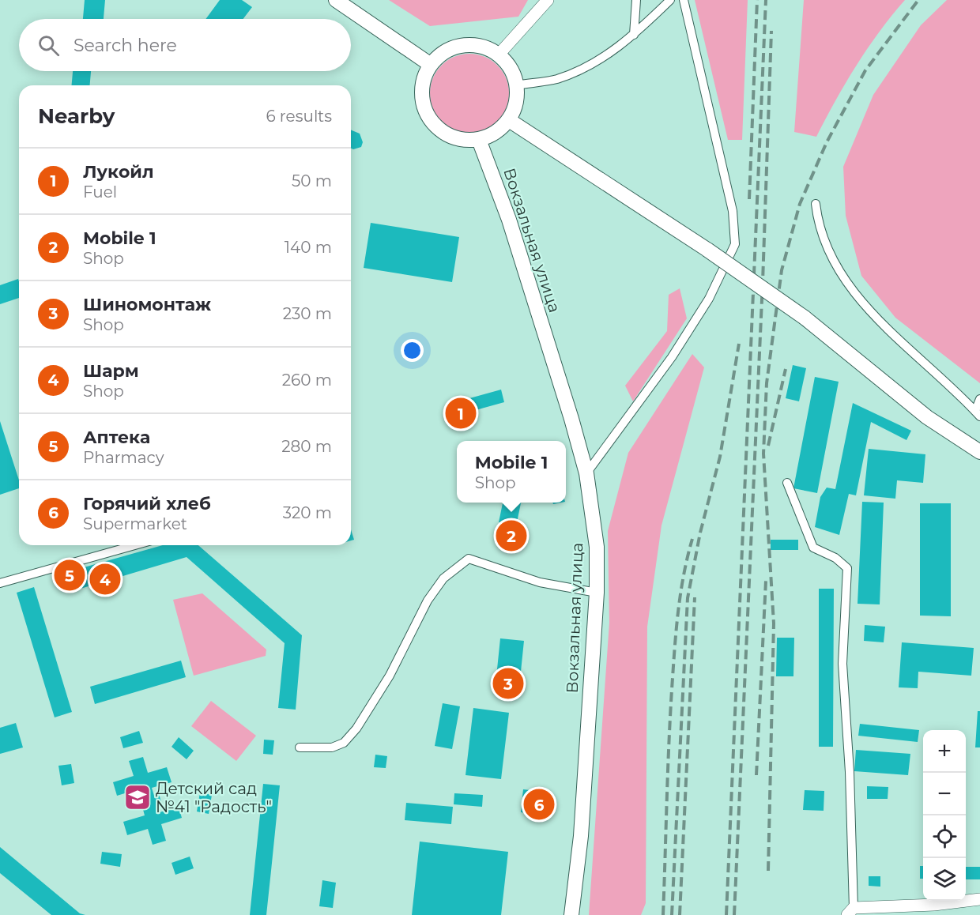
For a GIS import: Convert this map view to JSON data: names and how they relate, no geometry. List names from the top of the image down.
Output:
{
  "streets": {
    "main road": ["Вокзальная улица"]
  },
  "places": {
    "school or university": ["Детский сад №41 \"Радость\""]
  },
  "page": {
    "search": "Search here",
    "heading": ["Nearby", "6 results"],
    "list": [
      {
        "mark": "1",
        "name": "Лукойл",
        "note": "Fuel",
        "value": "50 m"
      },
      {
        "mark": "2",
        "name": "Mobile 1",
        "note": "Shop",
        "value": "140 m"
      },
      {
        "mark": "3",
        "name": "Шиномонтаж",
        "note": "Shop",
        "value": "230 m"
      },
      {
        "mark": "4",
        "name": "Шарм",
        "note": "Shop",
        "value": "260 m"
      },
      {
        "mark": "5",
        "name": "Аптека",
        "note": "Pharmacy",
        "value": "280 m"
      },
      {
        "mark": "6",
        "name": "Горячий хлеб",
        "note": "Supermarket",
        "value": "320 m"
      }
    ],
    "pins": [
      "1",
      "2",
      "5",
      "4",
      "3",
      "6"
    ],
    "popup": ["Mobile 1", "Shop"],
    "map_buttons": ["+", "−"]
  }
}
